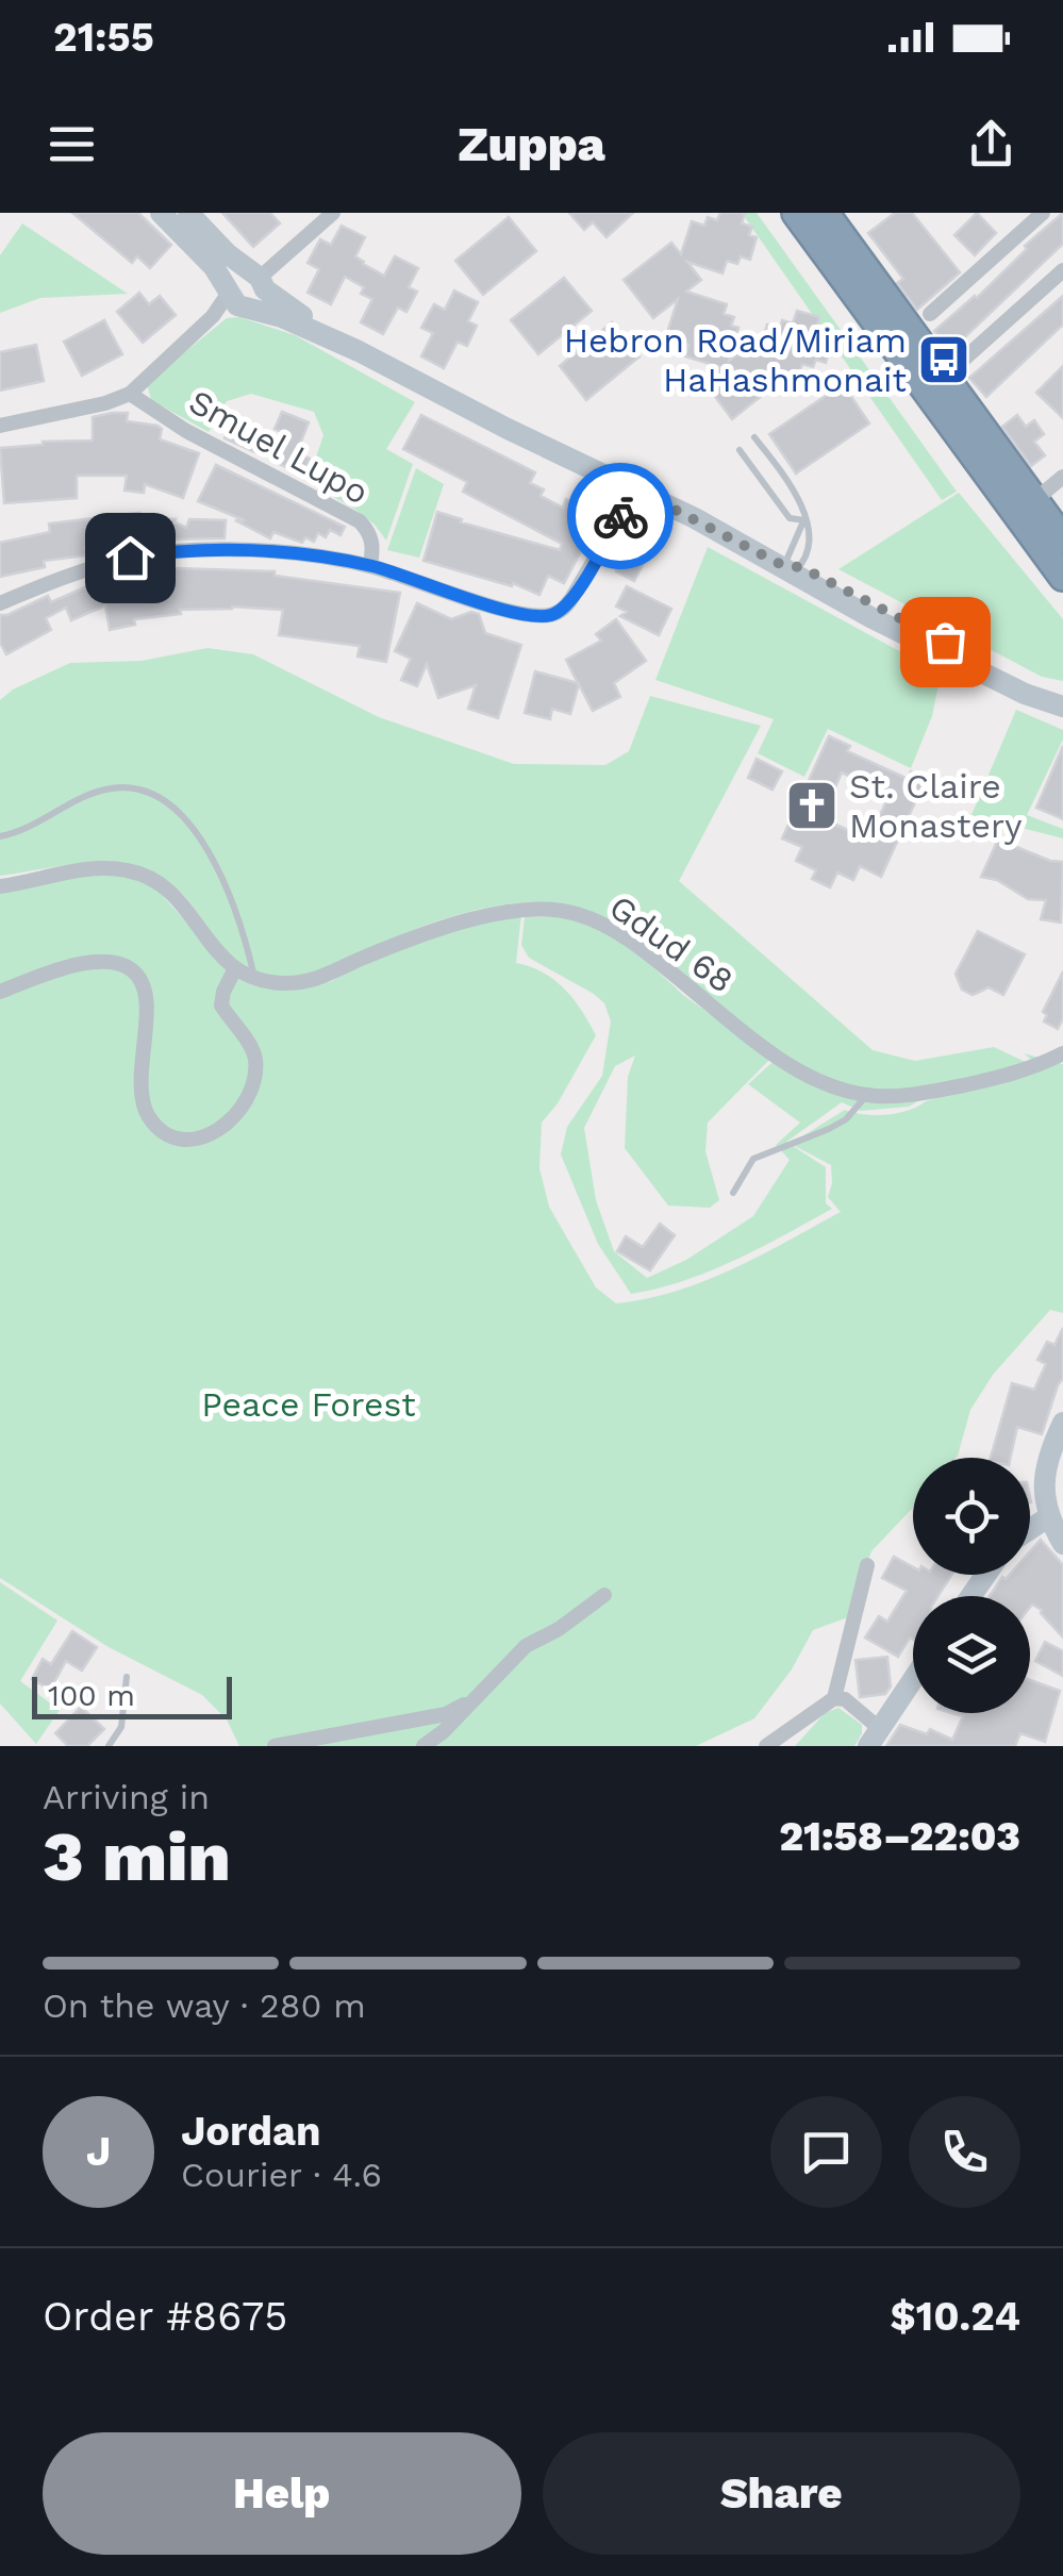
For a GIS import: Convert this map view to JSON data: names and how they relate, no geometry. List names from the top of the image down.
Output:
{
  "streets": {
    "street": ["Smuel Lupo", "Gdud 68"]
  },
  "parks": ["Peace Forest"],
  "places": {
    "bus stop": ["Hebron Road/Miriam HaHashmonait"],
    "church": ["St. Claire Monastery"]
  },
  "scale_bar": "100 m",
  "page": {
    "status": "21:55",
    "header": "Zuppa",
    "scale": "100 m",
    "heading": ["3 min", "Arriving in", "21:58–22:03"],
    "panel": [
      "Jordan",
      "Courier · 4.6",
      "Order #8675",
      "$10.24"
    ],
    "bar": "On the way · 280 m",
    "round": "J",
    "buttons": ["Help", "Share"]
  }
}
